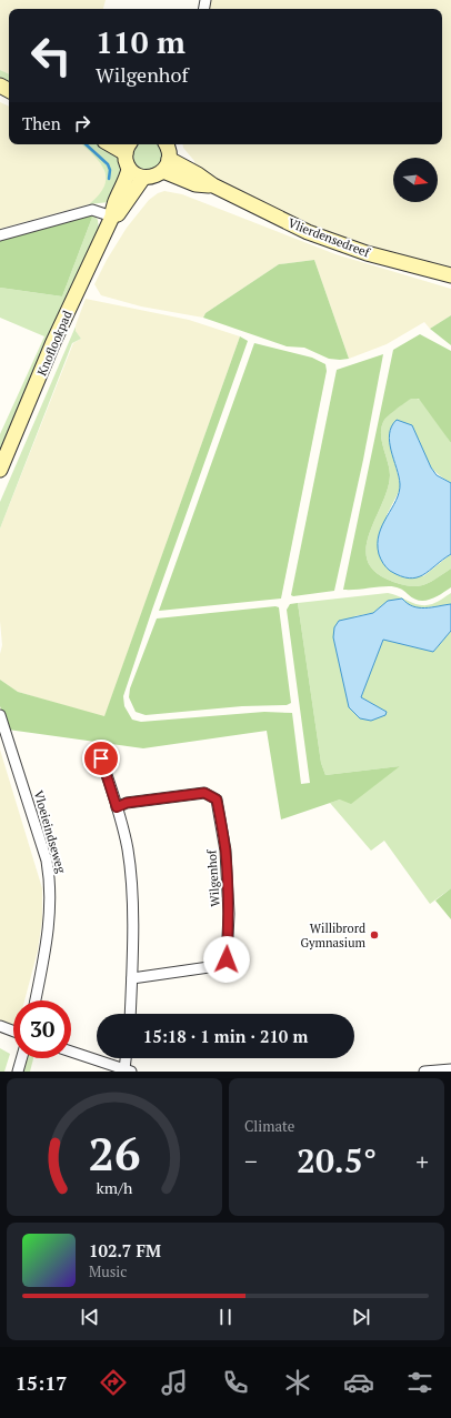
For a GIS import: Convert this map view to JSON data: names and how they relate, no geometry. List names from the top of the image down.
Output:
{
  "streets": {
    "main road": ["Vlierdensedreef", "Knoflookpad"],
    "street": ["Vloeieindseweg", "Wilgenhof"]
  },
  "places": ["Willibrord Gymnasium"],
  "north": "right",
  "page": {
    "turn": ["110 m", "Wilgenhof"],
    "then": "Then",
    "limit": "30",
    "trip": "15:18 · 1 min · 210 m",
    "tile": "Climate",
    "heat": ["−", "20.5°", "+"],
    "song": ["102.7 FM", "Music"],
    "tabs": "15:17",
    "gauge": ["26", "km/h"]
  }
}
